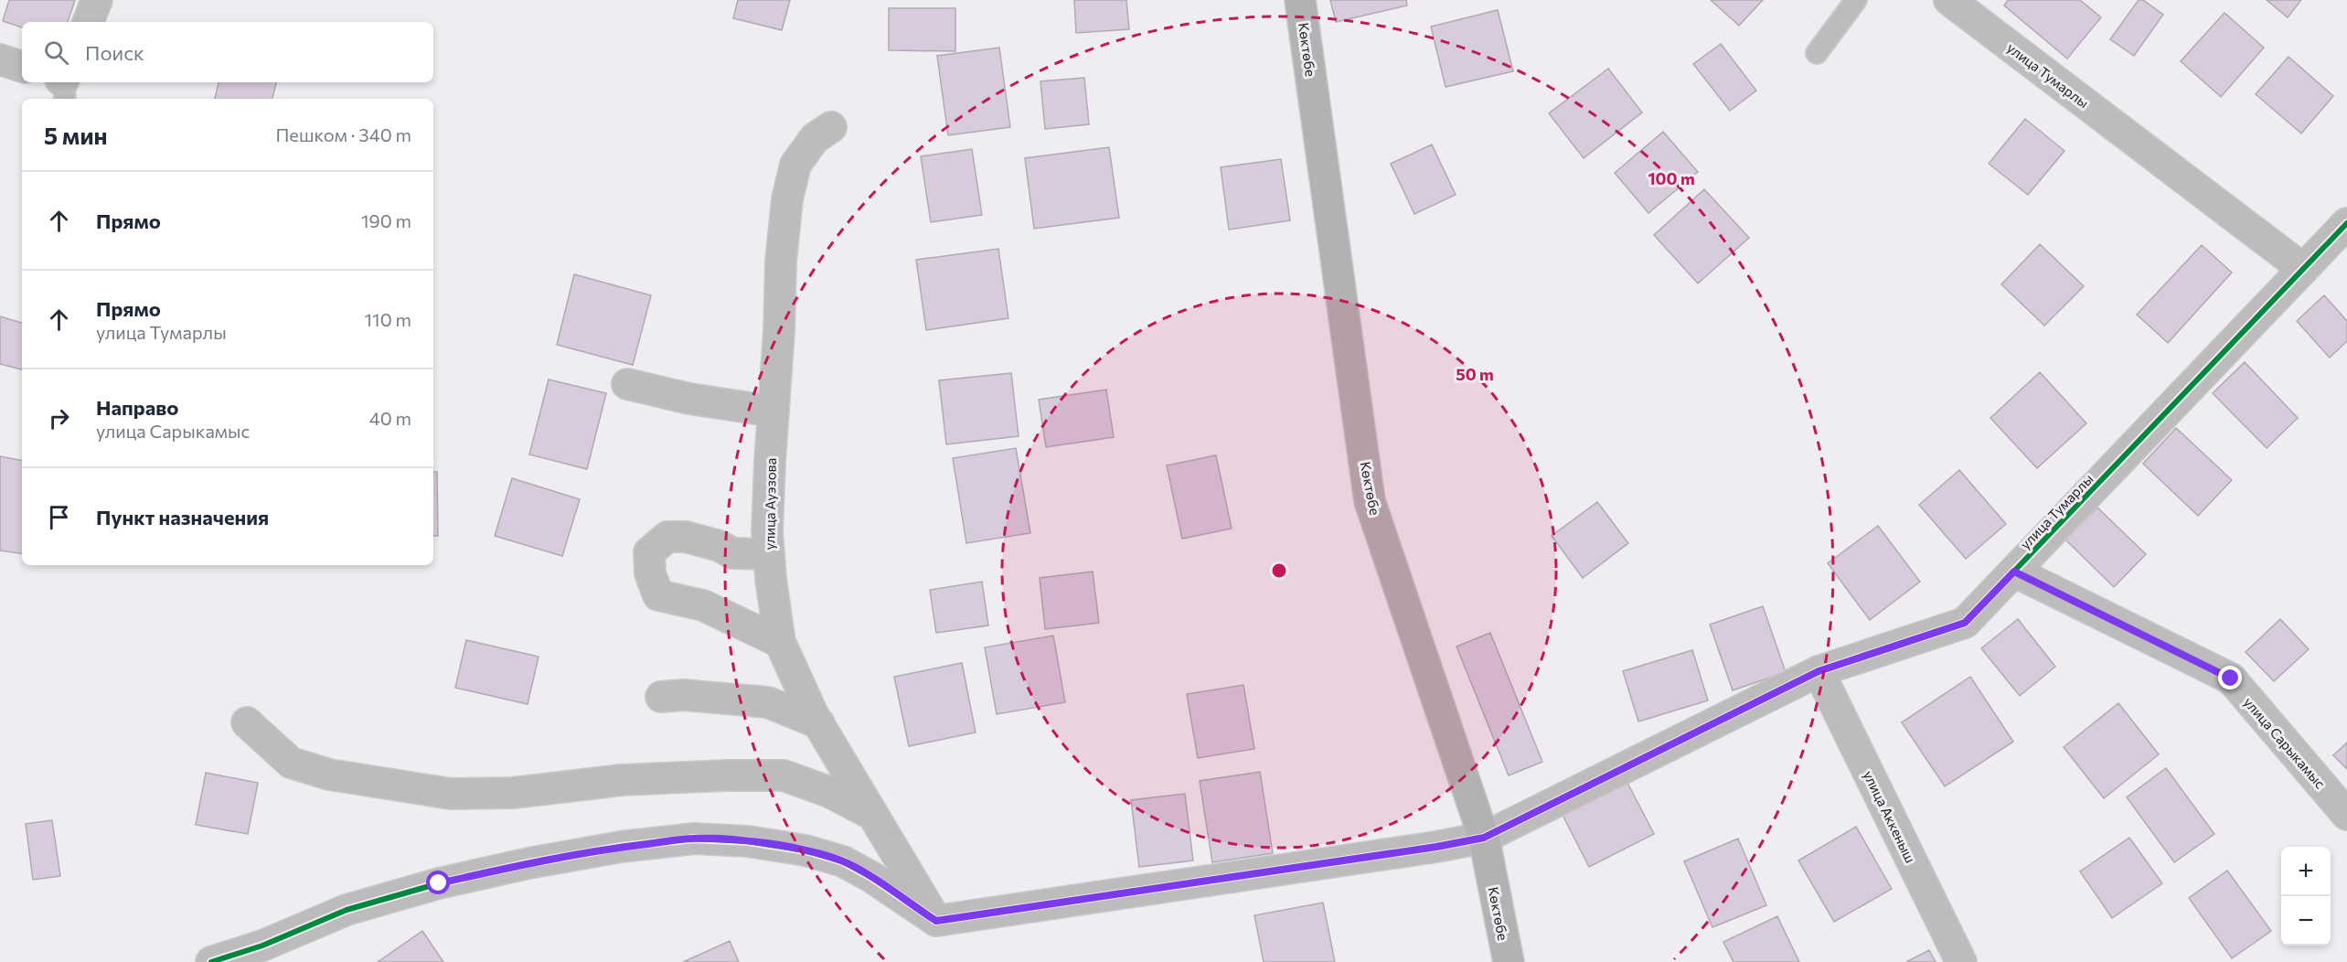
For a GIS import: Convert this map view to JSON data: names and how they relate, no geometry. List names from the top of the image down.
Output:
{
  "streets": {
    "street": [
      "Көктөбе",
      "улица Тумарлы",
      "улица Ауэзова",
      "улица Сарыкамыс",
      "улица Аккеныш"
    ]
  },
  "crossings": [
    ["Көктөбе", "улица Тумарлы"],
    ["улица Тумарлы", "улица Ауэзова"],
    ["улица Тумарлы", "улица Сарыкамыс"],
    ["улица Тумарлы", "улица Аккеныш"]
  ],
  "page": {
    "search": "Поиск",
    "heading": ["5 мин", "Пешком · 340 m"],
    "list": [
      ["Прямо", "190 m"],
      ["Прямо", "улица Тумарлы", "110 m"],
      ["Направо", "улица Сарыкамыс", "40 m"],
      "Пункт назначения"
    ],
    "map_buttons": ["+", "−"]
  },
  "rings": ["100 m", "50 m"]
}
